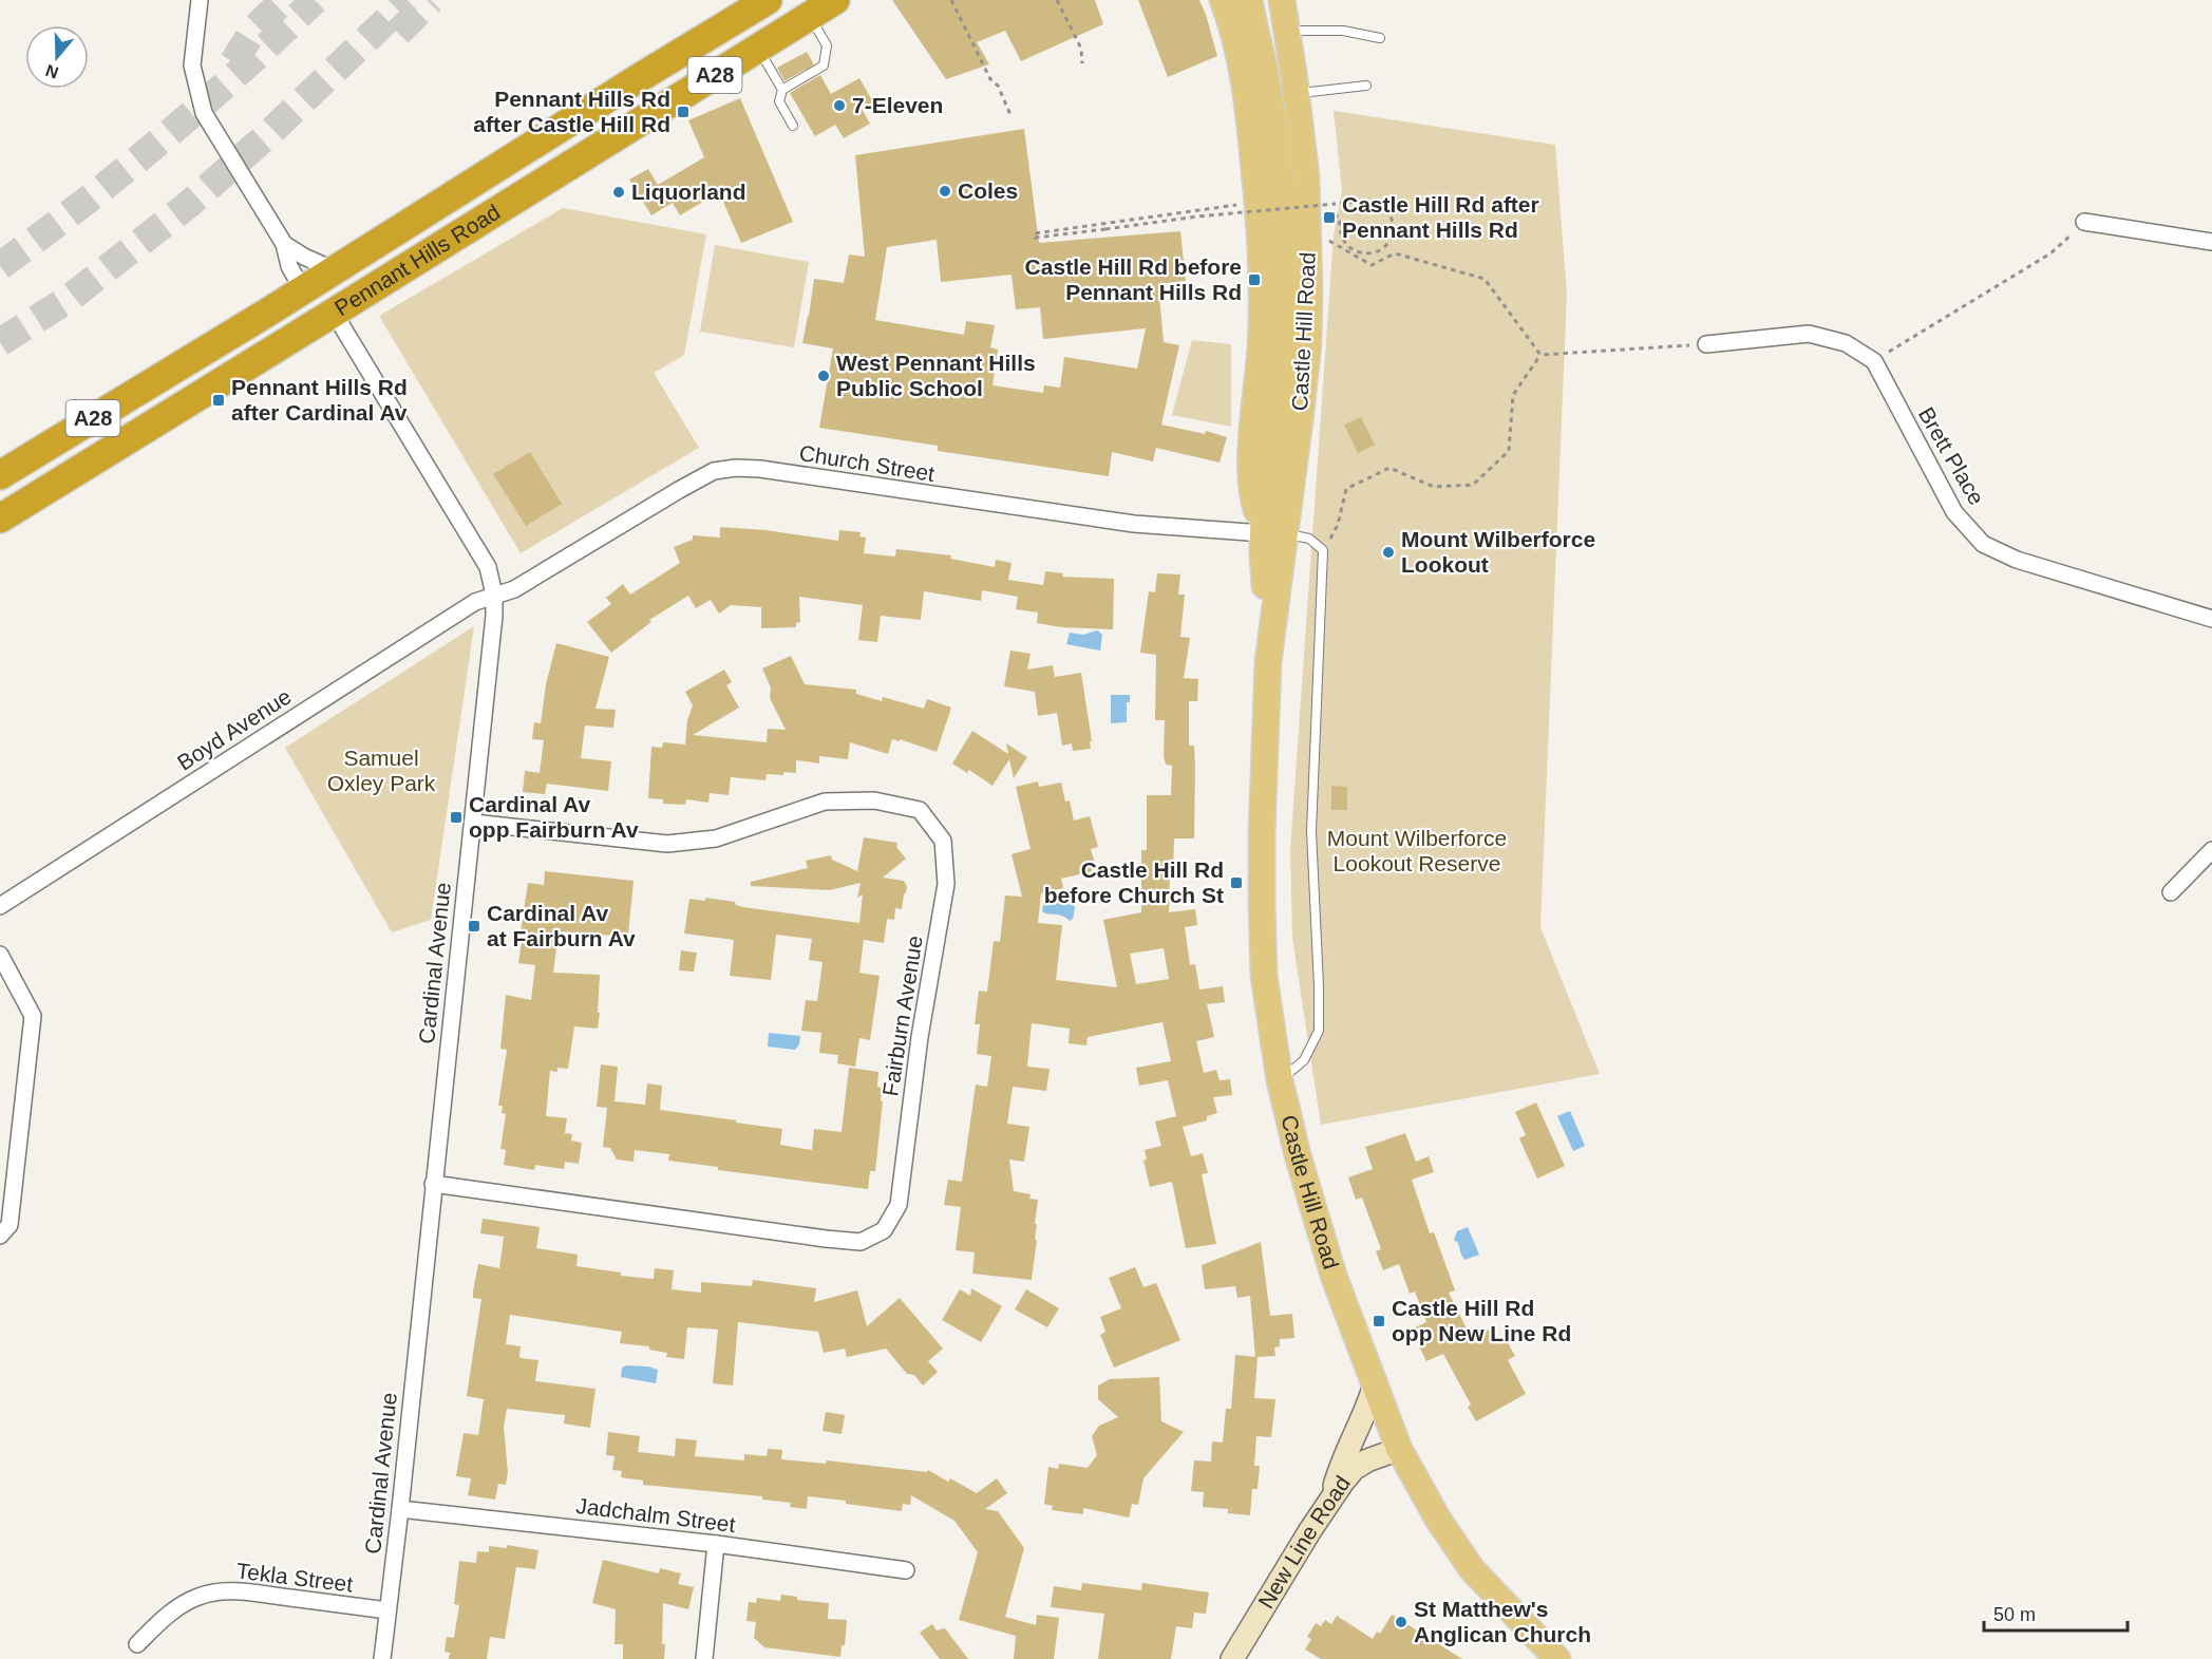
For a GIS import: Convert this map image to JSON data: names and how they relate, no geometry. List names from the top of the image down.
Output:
{
  "streets": {
    "highway": ["A28", "Pennant Hills Road"],
    "main road": ["Castle Hill Road", "New Line Road"],
    "street": [
      "Brett Place",
      "Church Street",
      "Boyd Avenue",
      "Cardinal Avenue",
      "Fairburn Avenue",
      "Jadchalm Street",
      "Tekla Street"
    ]
  },
  "crossings": [
    ["Pennant Hills Road", "Cardinal Avenue"],
    ["Castle Hill Road", "Church Street"],
    ["Castle Hill Road", "New Line Road"],
    ["Church Street", "Boyd Avenue"],
    ["Church Street", "Cardinal Avenue"],
    ["Boyd Avenue", "Cardinal Avenue"],
    ["Cardinal Avenue", "Fairburn Avenue"],
    ["Cardinal Avenue", "Jadchalm Street"],
    ["Cardinal Avenue", "Tekla Street"]
  ],
  "parks": ["Samuel Oxley Park", "Mount Wilberforce Lookout Reserve"],
  "places": {
    "other": [
      "7-Eleven",
      "Coles",
      "Liquorland",
      "West Pennant Hills Public School",
      "Mount Wilberforce Lookout",
      "St Matthew's Anglican Church"
    ],
    "transit": [
      "Pennant Hills Rd after Castle Hill Rd",
      "Castle Hill Rd after Pennant Hills Rd",
      "Castle Hill Rd before Pennant Hills Rd",
      "Pennant Hills Rd after Cardinal Av",
      "Cardinal Av opp Fairburn Av",
      "Castle Hill Rd before Church St",
      "Cardinal Av at Fairburn Av",
      "Castle Hill Rd opp New Line Rd"
    ]
  },
  "scale_bar": "50 m",
  "north": "bottom"
}
